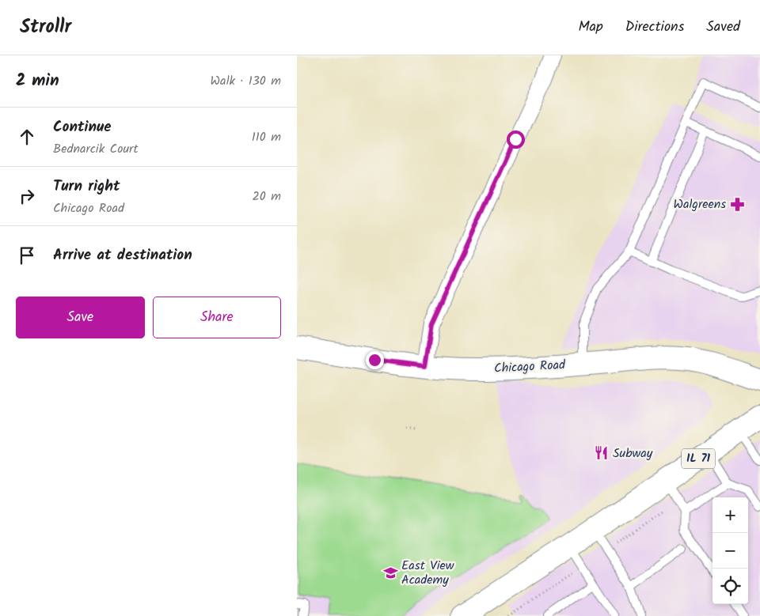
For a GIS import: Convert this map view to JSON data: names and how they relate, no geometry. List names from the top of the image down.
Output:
{
  "streets": {
    "main road": ["Chicago Road", "IL 71"]
  },
  "places": {
    "pharmacy": ["Walgreens"],
    "restaurant": ["Subway"],
    "school or university": ["East View Academy"]
  },
  "page": {
    "header": "Strollr",
    "nav": ["Map", "Directions", "Saved"],
    "heading": ["2 min", "Walk · 130 m"],
    "list": [
      ["Continue", "Bednarcik Court", "110 m"],
      ["Turn right", "Chicago Road", "20 m"],
      "Arrive at destination"
    ],
    "buttons": ["Save", "Share"],
    "map_buttons": ["+", "−"]
  }
}
